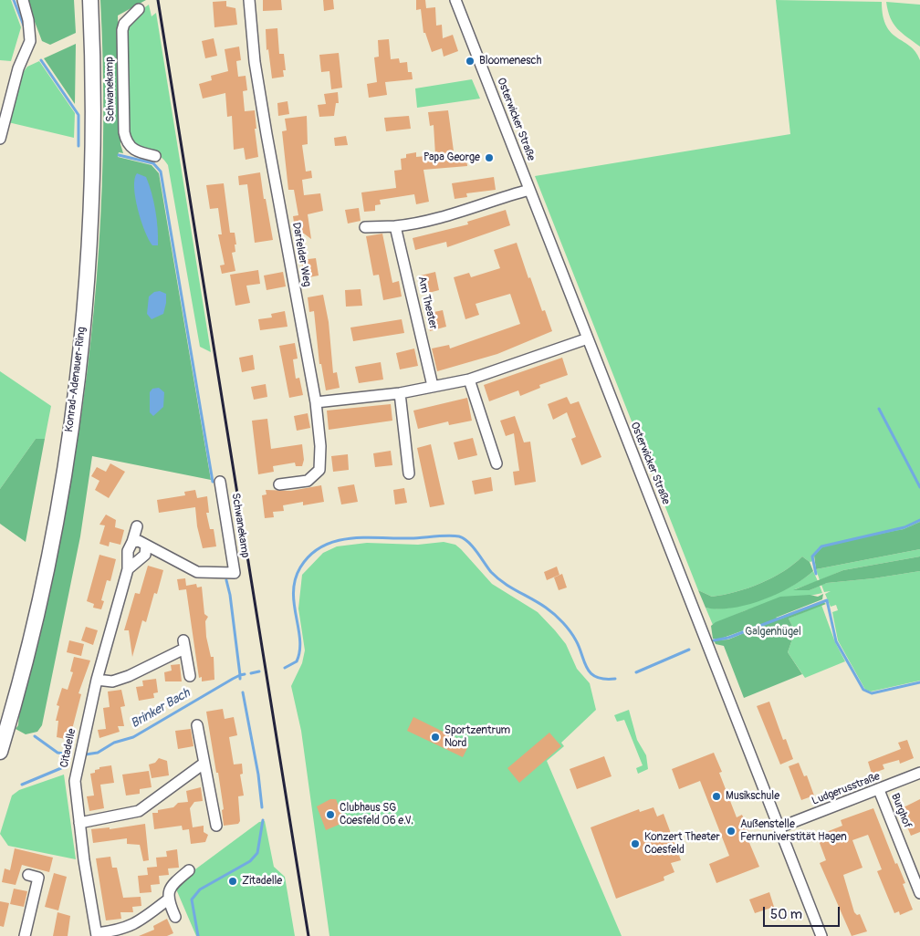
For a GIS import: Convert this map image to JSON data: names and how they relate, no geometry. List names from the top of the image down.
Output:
{
  "streets": {
    "main road": ["Konrad-Adenauer-Ring"],
    "street": [
      "Schwanekamp",
      "Osterwicker Straße",
      "Darfelder Weg",
      "Am Theater",
      "Citadelle",
      "Ludgerusstraße",
      "Burghof"
    ]
  },
  "crossings": [
    ["Osterwicker Straße", "Ludgerusstraße"],
    ["Ludgerusstraße", "Burghof"]
  ],
  "water": ["Brinker Bach"],
  "parks": ["Galgenhügel"],
  "places": [
    "Bloomenesch",
    "Papa George",
    "Sportzentrum Nord",
    "Musikschule",
    "Clubhaus SG Coesfeld 06 e.V.",
    "Außenstelle Fernuniverstität Hagen",
    "Konzert Theater Coesfeld",
    "Zitadelle"
  ],
  "scale_bar": "50 m"
}
